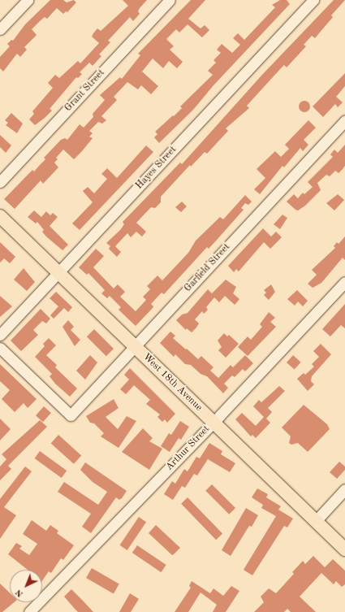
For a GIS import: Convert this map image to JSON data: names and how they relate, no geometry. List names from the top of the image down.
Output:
{
  "streets": {
    "main road": ["West 18th Avenue"],
    "street": [
      "Grant Street",
      "Hayes Street",
      "Garfield Street",
      "Arthur Street"
    ]
  },
  "crossings": [
    ["Hayes Street", "West 18th Avenue"],
    ["Garfield Street", "West 18th Avenue"],
    ["West 18th Avenue", "Arthur Street"]
  ],
  "north": "bottom left"
}
